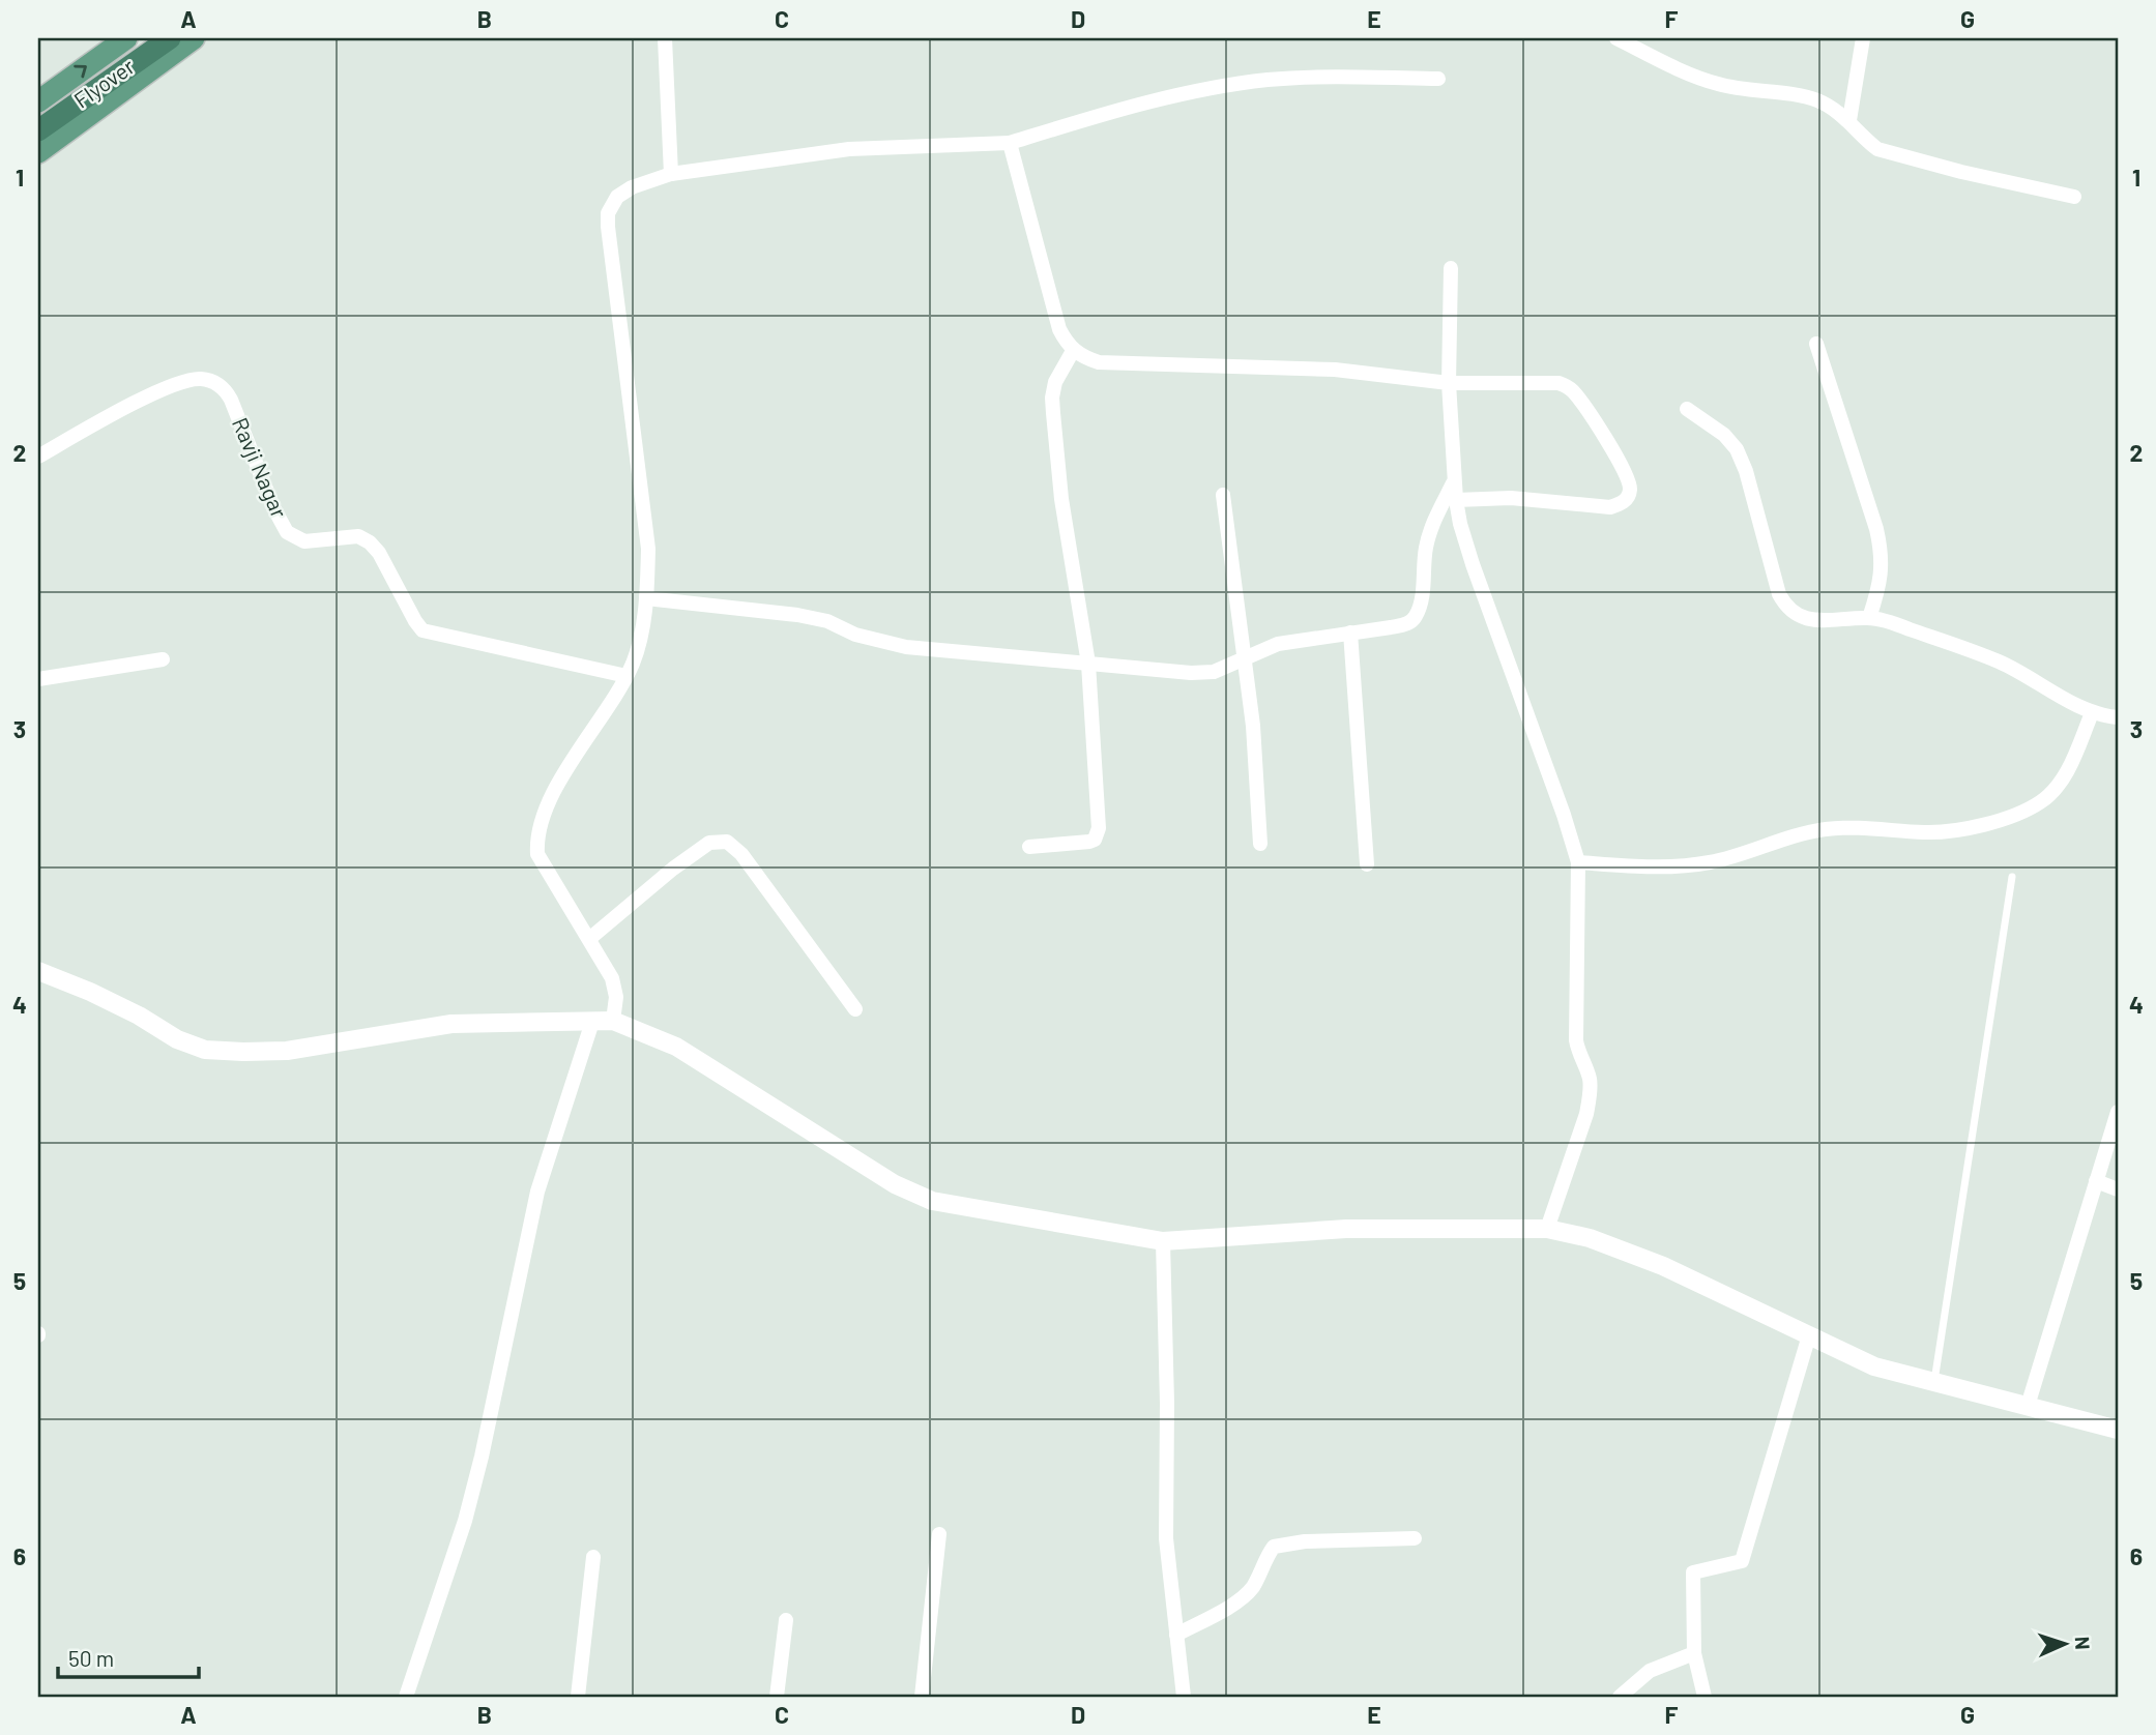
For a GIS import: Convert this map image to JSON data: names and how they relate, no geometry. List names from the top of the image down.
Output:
{
  "streets": {
    "highway": ["Flyover"],
    "street": ["Ravji Nagar"]
  },
  "scale_bar": "50 m",
  "north": "right",
  "grid": {
    "columns": [
      "A",
      "B",
      "C",
      "D",
      "E",
      "F",
      "G"
    ],
    "rows": [
      "1",
      "2",
      "3",
      "4",
      "5",
      "6"
    ]
  }
}
